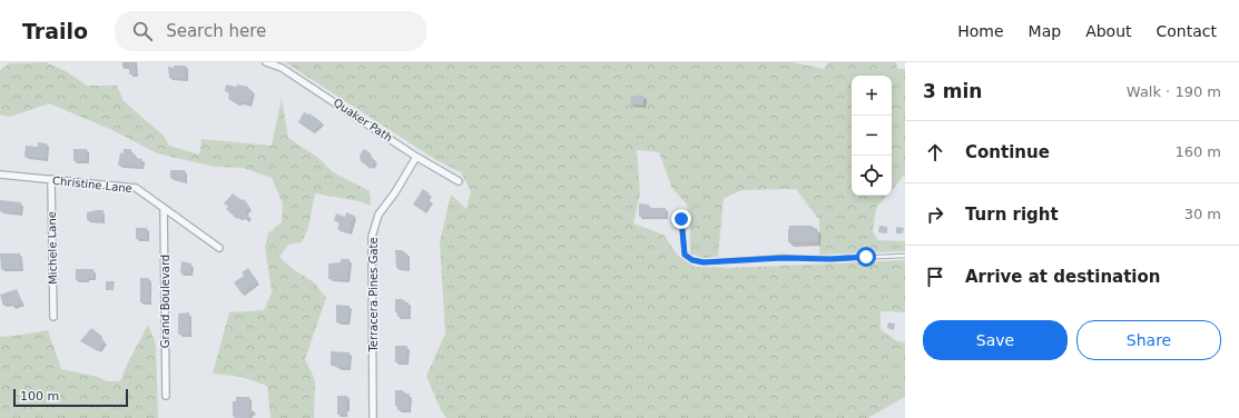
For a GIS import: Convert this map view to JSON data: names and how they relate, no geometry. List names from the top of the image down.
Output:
{
  "streets": {
    "street": [
      "Quaker Path",
      "Christine Lane",
      "Michele Lane",
      "Terracera Pines Gate",
      "Grand Boulevard"
    ]
  },
  "crossings": [
    ["Quaker Path", "Terracera Pines Gate"],
    ["Christine Lane", "Michele Lane"],
    ["Christine Lane", "Grand Boulevard"]
  ],
  "scale_bar": "100 m",
  "page": {
    "header": "Trailo",
    "search": "Search here",
    "nav": [
      "Home",
      "Map",
      "About",
      "Contact"
    ],
    "heading": ["3 min", "Walk · 190 m"],
    "map_buttons": ["+", "−"],
    "list": [
      ["Continue", "160 m"],
      ["Turn right", "30 m"],
      "Arrive at destination"
    ],
    "buttons": ["Save", "Share"],
    "scale": "100 m"
  }
}
